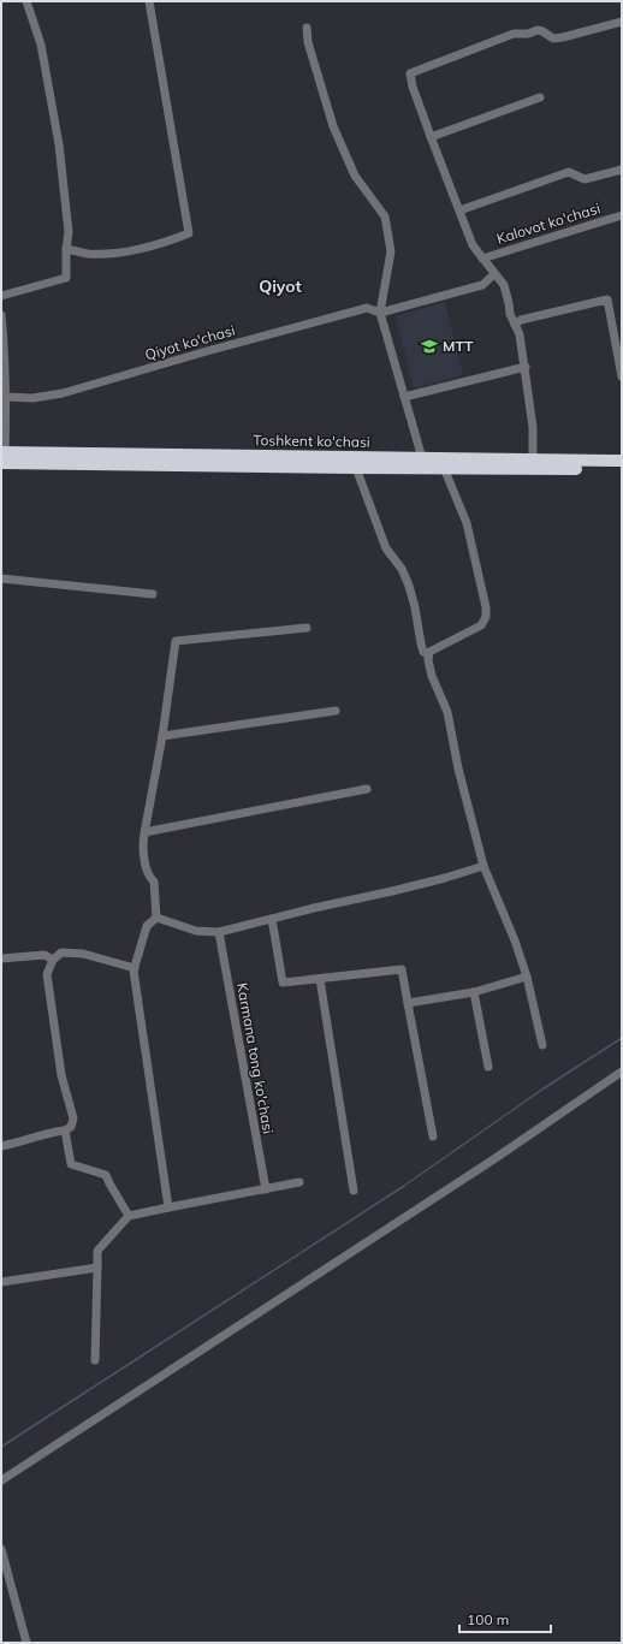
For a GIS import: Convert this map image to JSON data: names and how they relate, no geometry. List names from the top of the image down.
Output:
{
  "streets": {
    "highway": ["Toshkent ko'chasi"],
    "street": ["Kalovot ko'chasi", "Qiyot ko'chasi", "Karmana tong ko'chasi"]
  },
  "crossings": [
    ["Kalovot ko'chasi", "Toshkent ko'chasi"]
  ],
  "districts": ["Qiyot"],
  "places": {
    "school or university": ["MTT"]
  },
  "scale_bar": "100 m"
}
